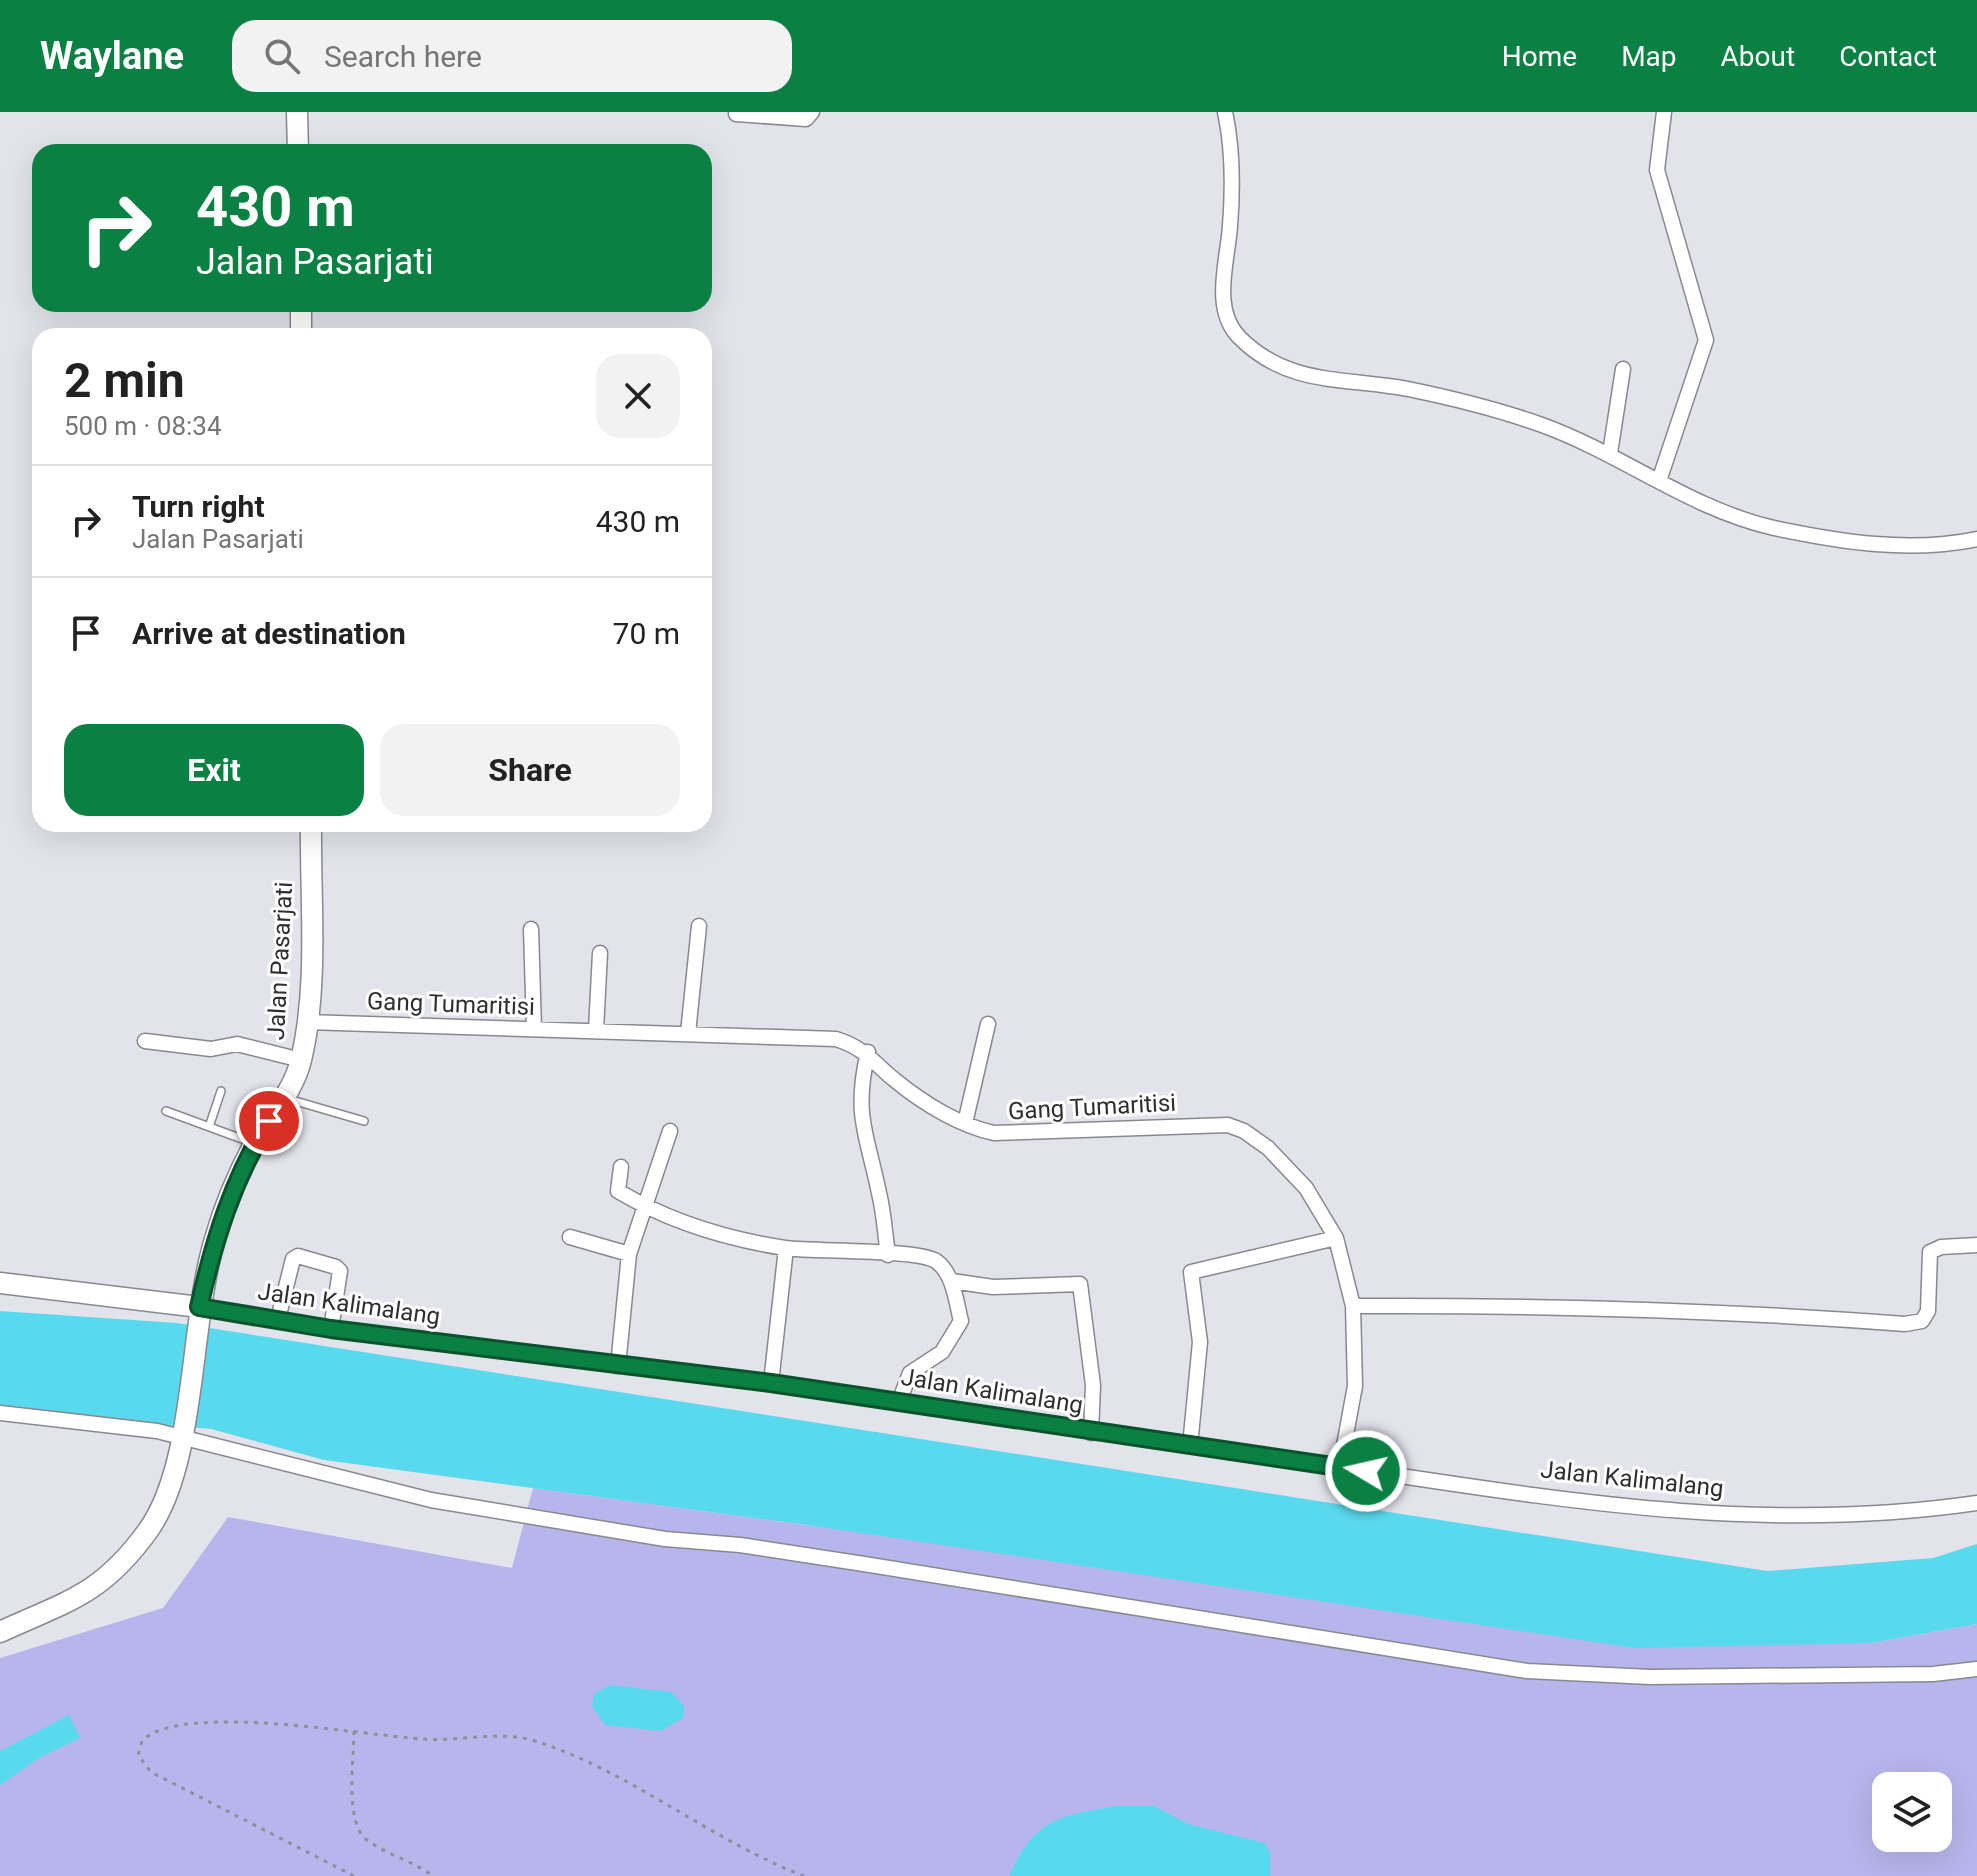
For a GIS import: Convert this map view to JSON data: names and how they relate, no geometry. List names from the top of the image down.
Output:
{
  "streets": {
    "main road": ["Jalan Pasarjati", "Jalan Kalimalang"],
    "street": ["Gang Tumaritisi"]
  },
  "crossings": [
    ["Jalan Pasarjati", "Gang Tumaritisi"],
    ["Jalan Pasarjati", "Jalan Kalimalang"],
    ["Gang Tumaritisi", "Jalan Kalimalang"]
  ],
  "page": {
    "header": "Waylane",
    "search": "Search here",
    "nav": [
      "Home",
      "Map",
      "About",
      "Contact"
    ],
    "turn": ["430 m", "Jalan Pasarjati"],
    "heading": ["2 min", "500 m · 08:34"],
    "list": [
      {
        "name": "Turn right",
        "note": "Jalan Pasarjati",
        "value": "430 m"
      },
      {
        "name": "Arrive at destination",
        "value": "70 m"
      }
    ],
    "buttons": ["Exit", "Share"]
  }
}
